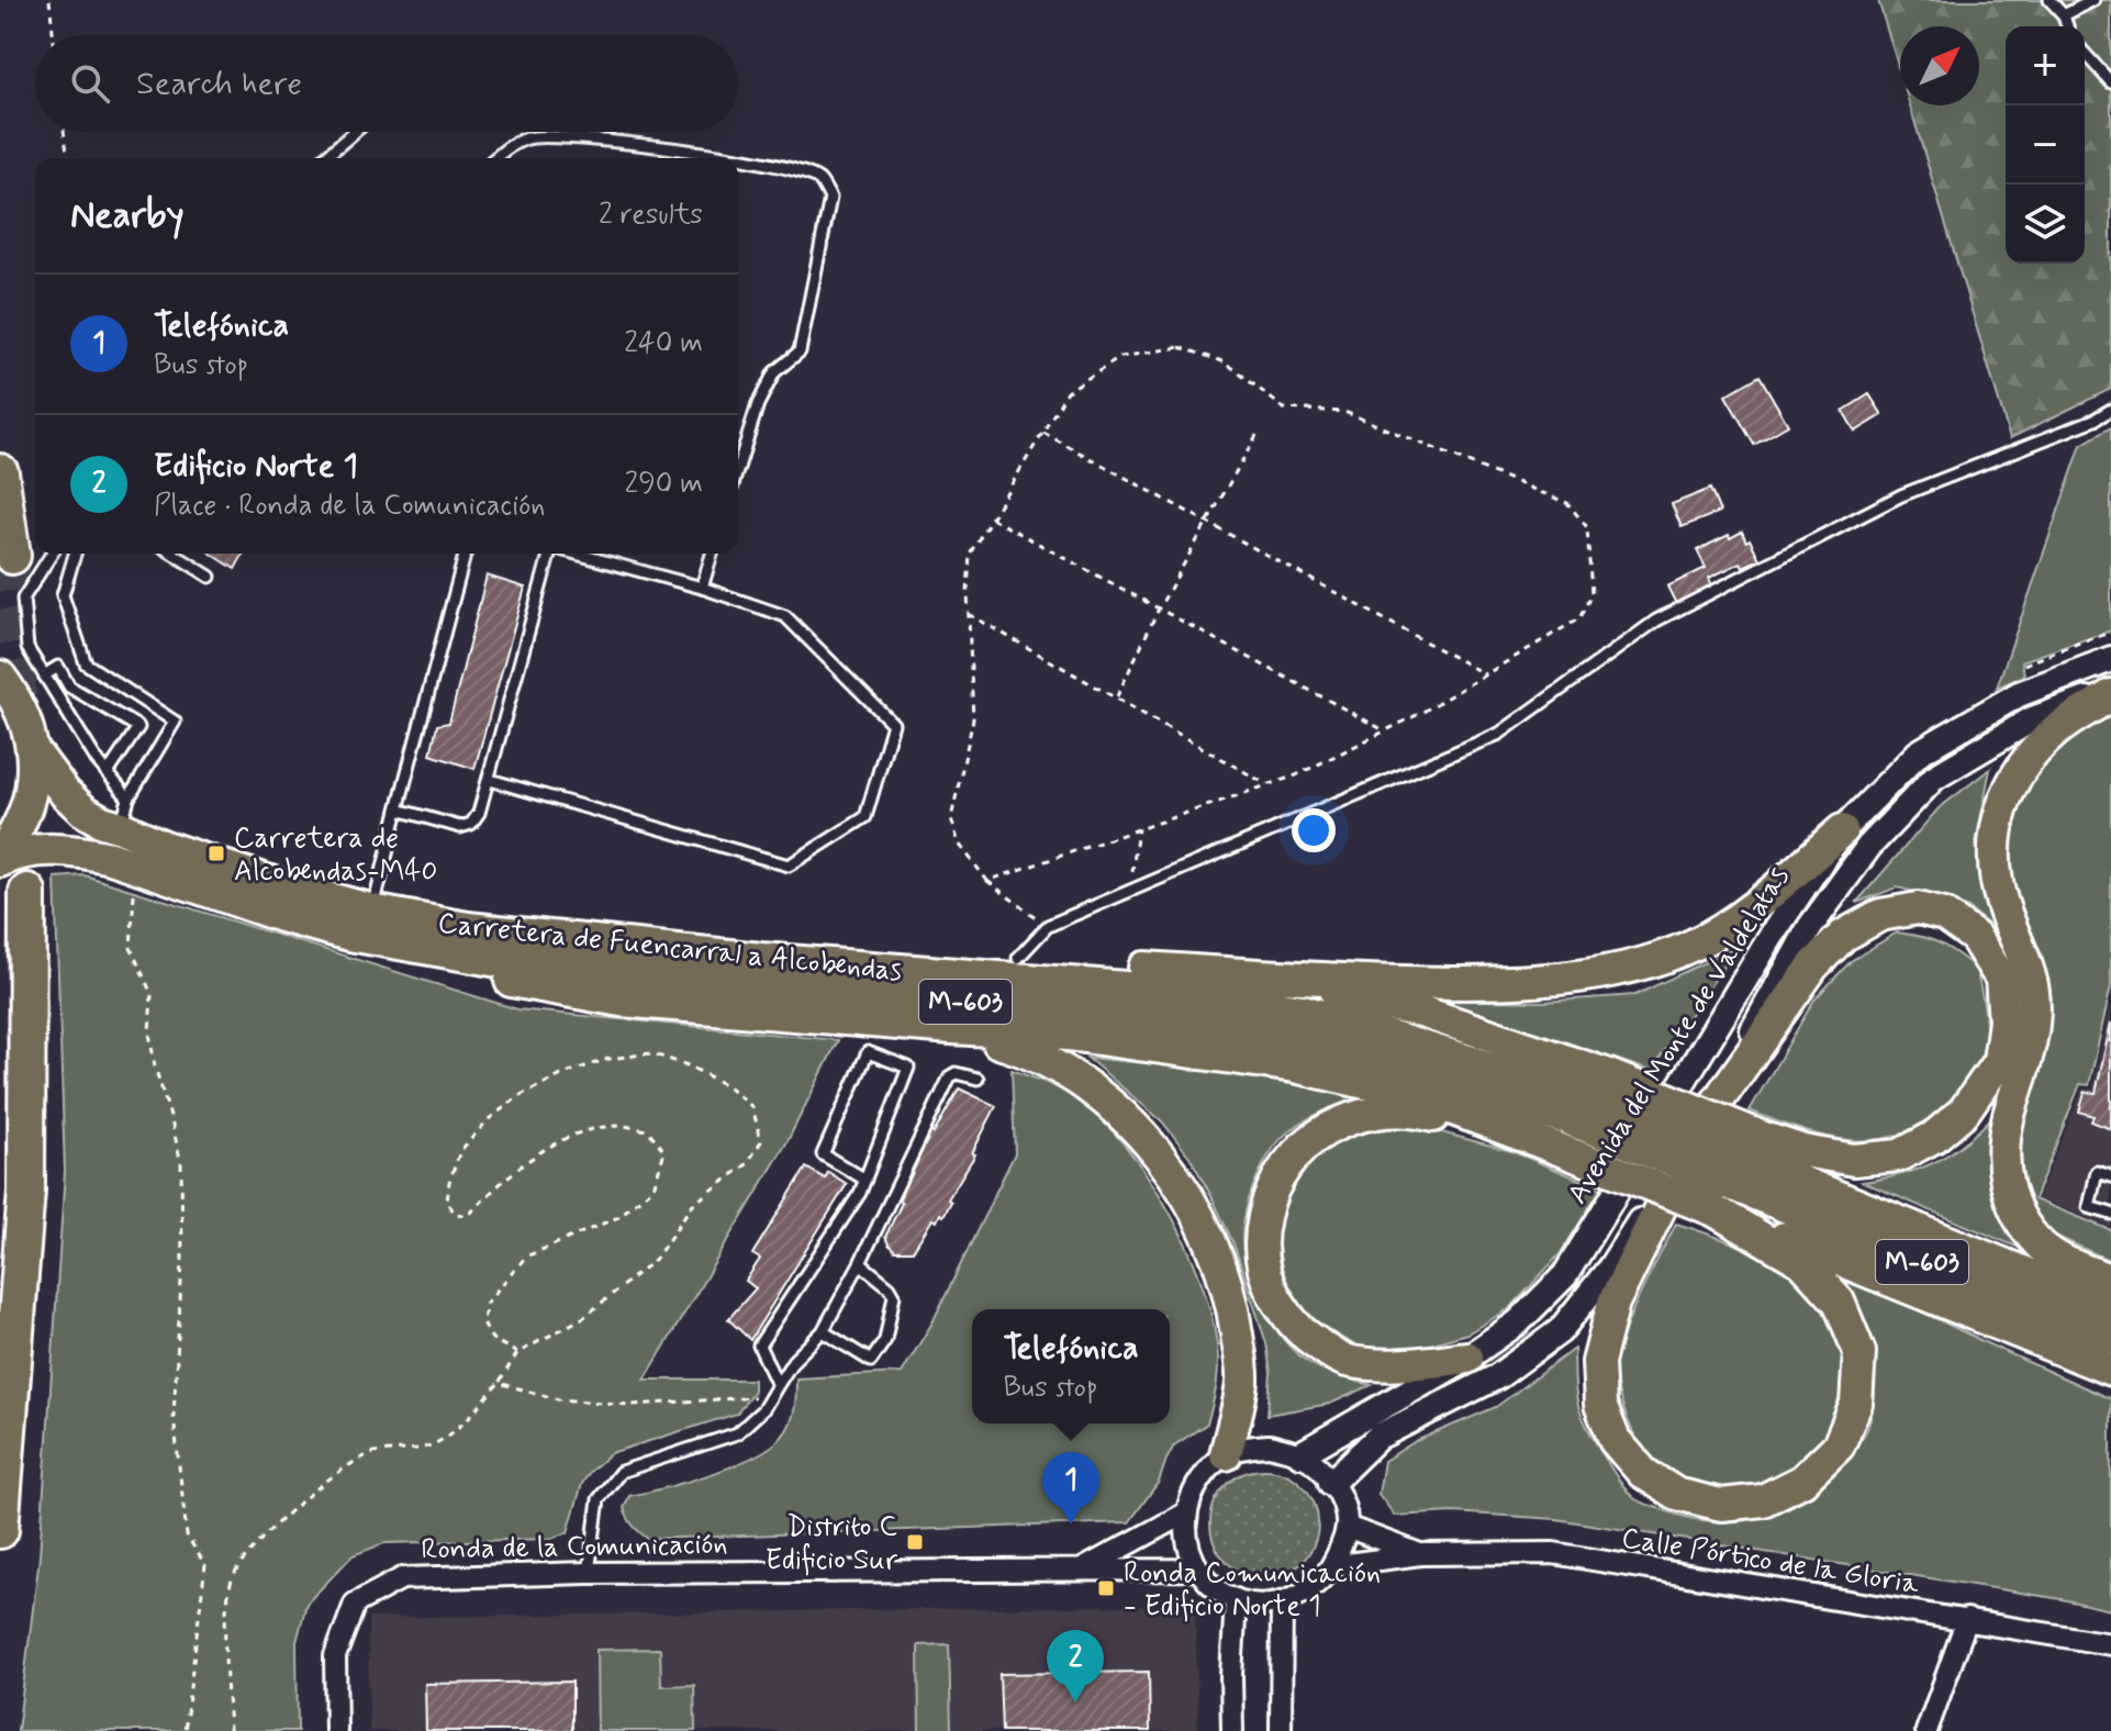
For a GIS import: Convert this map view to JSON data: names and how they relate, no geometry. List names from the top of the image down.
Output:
{
  "streets": {
    "highway": ["Carretera de Fuencarral a Alcobendas", "M-603"],
    "street": ["Avenida del Monte de Valdelatas", "Ronda de la Comunicación", "Calle Pórtico de la Gloria"]
  },
  "crossings": [
    ["Carretera de Fuencarral a Alcobendas", "M-603"],
    ["Avenida del Monte de Valdelatas", "Ronda de la Comunicación"],
    ["Avenida del Monte de Valdelatas", "Calle Pórtico de la Gloria"],
    ["Ronda de la Comunicación", "Calle Pórtico de la Gloria"]
  ],
  "places": {
    "transit": ["Carretera de Alcobendas-M40", "Distrito C Edificio Sur", "Ronda Comunicación - Edificio Norte 1"]
  },
  "north": "top right",
  "page": {
    "map_buttons": ["+", "−"],
    "search": "Search here",
    "heading": ["Nearby", "2 results"],
    "list": [
      {
        "mark": "1",
        "name": "Telefónica",
        "note": "Bus stop",
        "value": "240 m"
      },
      {
        "mark": "2",
        "name": "Edificio Norte 1",
        "note": "Place · Ronda de la Comunicación",
        "value": "290 m"
      }
    ],
    "popup": ["Telefónica", "Bus stop"],
    "pins": ["1", "2"]
  }
}
